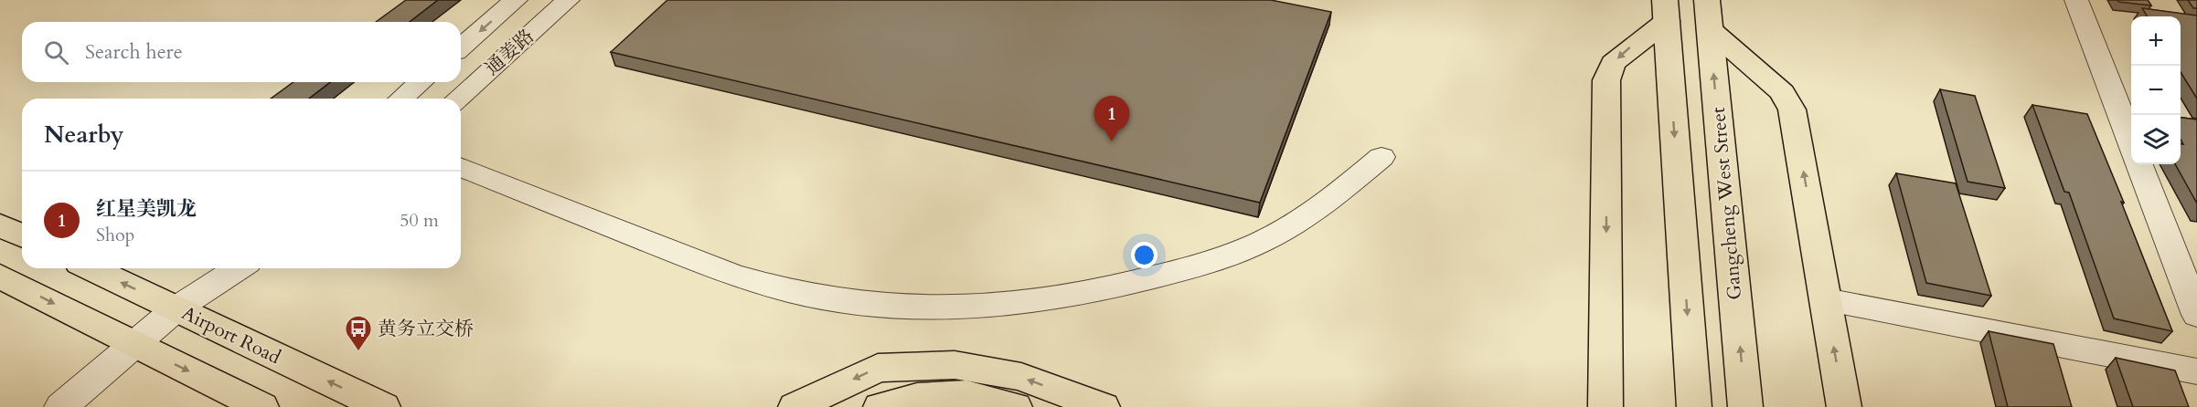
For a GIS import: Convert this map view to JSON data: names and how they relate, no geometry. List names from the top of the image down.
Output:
{
  "streets": {
    "main road": ["Gangcheng West Street", "Airport Road"],
    "street": ["通姜路"]
  },
  "places": {
    "bus stop": ["黄务立交桥"]
  },
  "page": {
    "map_buttons": ["+", "−"],
    "search": "Search here",
    "pins": "1",
    "heading": "Nearby",
    "list": [
      {
        "mark": "1",
        "name": "红星美凯龙",
        "note": "Shop",
        "value": "50 m"
      }
    ]
  }
}
